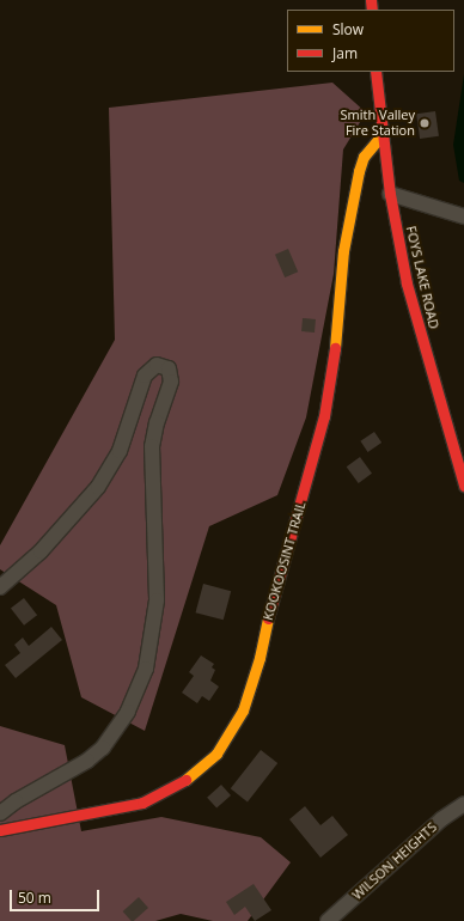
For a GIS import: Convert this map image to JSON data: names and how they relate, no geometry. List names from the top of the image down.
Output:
{
  "streets": {
    "street": ["FOYS LAKE ROAD", "KOOKOOSINT TRAIL", "WILSON HEIGHTS"]
  },
  "crossings": [
    ["FOYS LAKE ROAD", "KOOKOOSINT TRAIL"]
  ],
  "places": ["Smith Valley Fire Station"],
  "legend": ["Slow", "Jam"],
  "scale_bar": "50 m"
}
